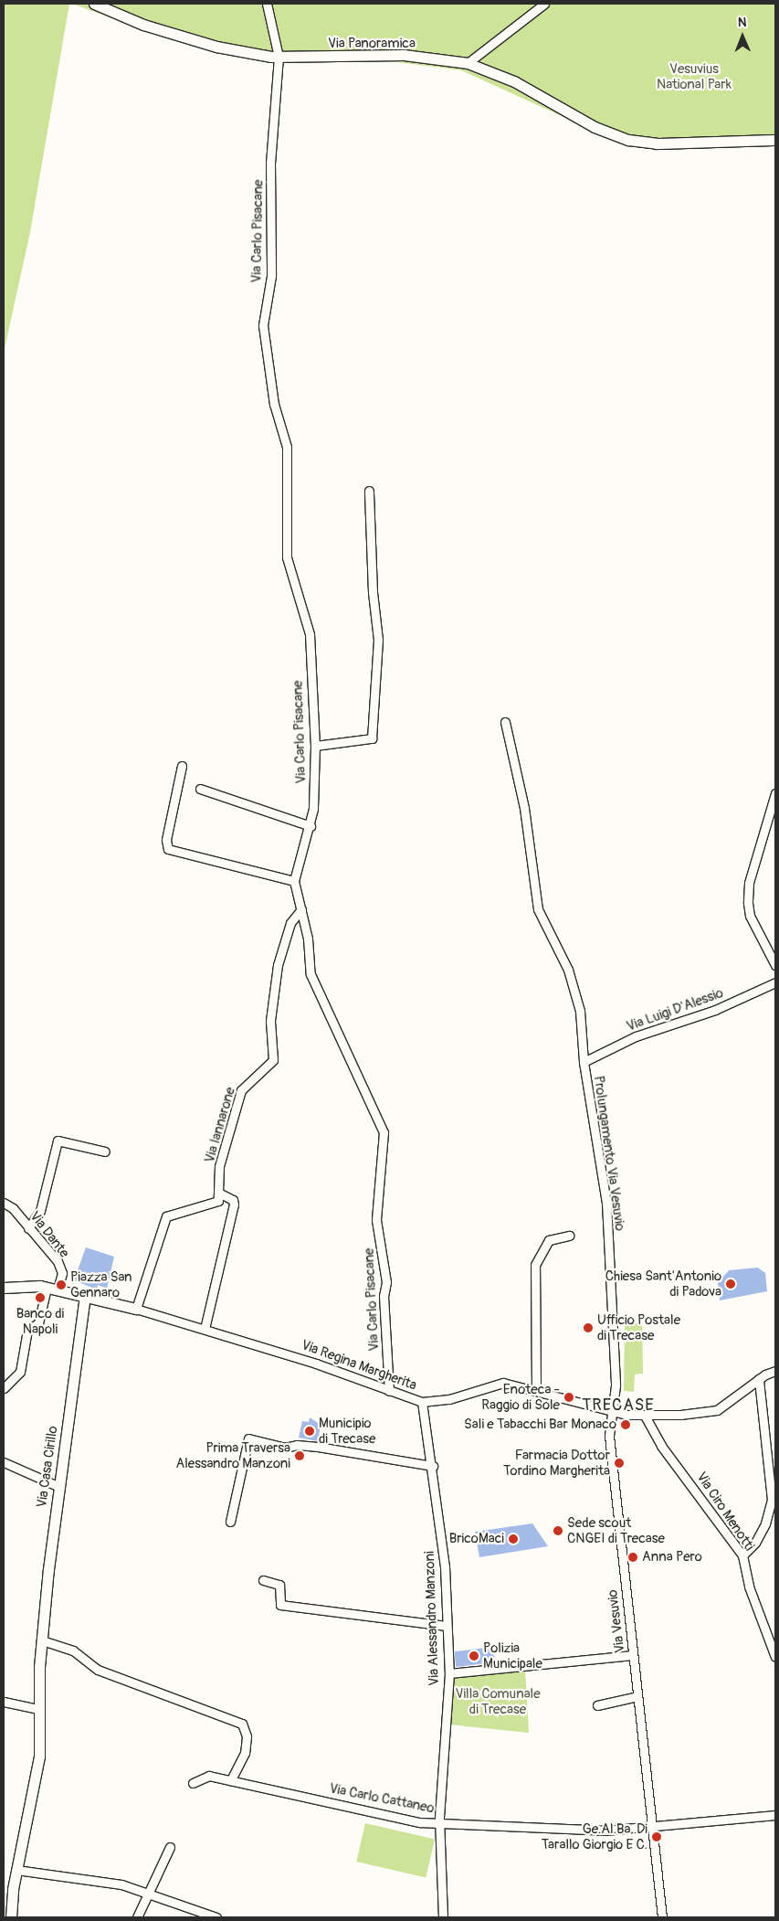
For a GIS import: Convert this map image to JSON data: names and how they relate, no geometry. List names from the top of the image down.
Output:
{
  "streets": {
    "street": [
      "Via Panoramica",
      "Via Carlo Pisacane",
      "Via Luigi D'Alessio",
      "Via Iannarone",
      "Prolungamento Via Vesuvio",
      "Via Dante",
      "Via Regina Margherita",
      "Via Casa Cirillo",
      "Via Ciro Menotti",
      "Via Alessandro Manzoni",
      "Via Vesuvio",
      "Via Carlo Cattaneo"
    ]
  },
  "crossings": [
    ["Via Panoramica", "Via Carlo Pisacane"],
    ["Via Carlo Pisacane", "Via Iannarone"],
    ["Via Carlo Pisacane", "Via Regina Margherita"],
    ["Via Luigi D'Alessio", "Prolungamento Via Vesuvio"],
    ["Prolungamento Via Vesuvio", "Via Regina Margherita"],
    ["Prolungamento Via Vesuvio", "Via Vesuvio"],
    ["Via Dante", "Via Regina Margherita"],
    ["Via Regina Margherita", "Via Casa Cirillo"],
    ["Via Regina Margherita", "Via Ciro Menotti"],
    ["Via Regina Margherita", "Via Alessandro Manzoni"],
    ["Via Regina Margherita", "Via Vesuvio"],
    ["Via Alessandro Manzoni", "Via Carlo Cattaneo"],
    ["Via Vesuvio", "Via Carlo Cattaneo"]
  ],
  "districts": ["TRECASE"],
  "parks": ["Vesuvius National Park", "Villa Comunale di Trecase"],
  "places": [
    "Chiesa Sant'Antonio di Padova",
    "Piazza San Gennaro",
    "Banco di Napoli",
    "Ufficio Postale di Trecase",
    "Enoteca - Raggio di Sole",
    "Sali e Tabacchi Bar Monaco",
    "Municipio di Trecase",
    "Prima Traversa Alessandro Manzoni",
    "Farmacia Dottor Tordino Margherita",
    "Sede scout CNGEI di Trecase",
    "BricoMaci",
    "Anna Pero",
    "Polizia Municipale",
    "Ge.Al.Ba. Di Tarallo Giorgio E C."
  ],
  "north": "top"
}
